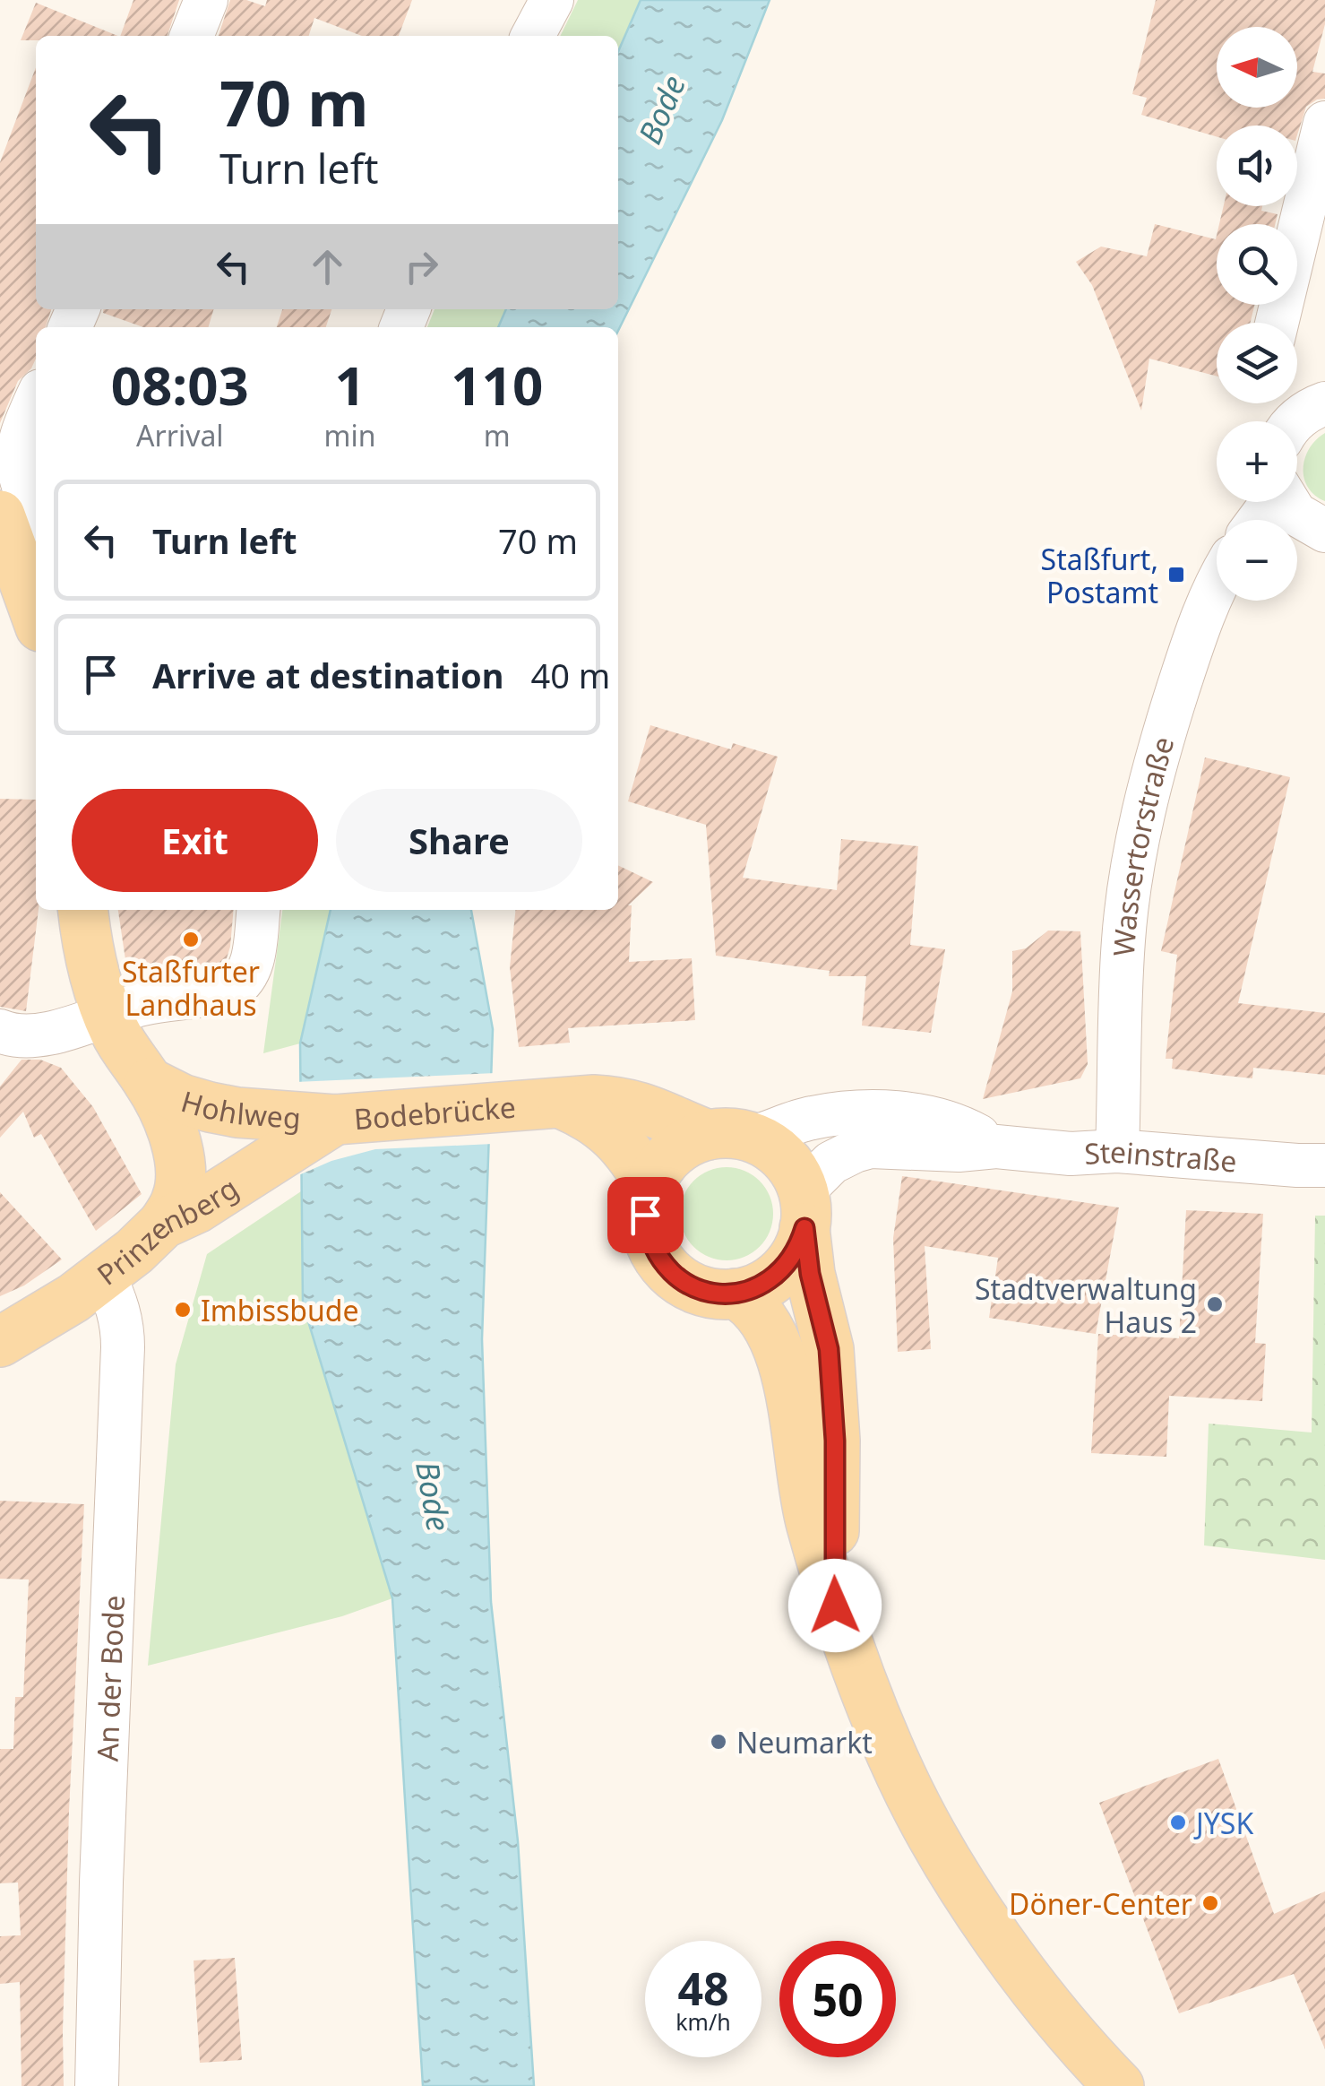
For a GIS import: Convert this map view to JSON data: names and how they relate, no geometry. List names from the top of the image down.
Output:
{
  "streets": {
    "main road": ["Hohlweg", "Bodebrücke", "Prinzenberg"],
    "street": ["Wassertorstraße", "Steinstraße", "An der Bode"]
  },
  "crossings": [
    ["Wassertorstraße", "Steinstraße"],
    ["Hohlweg", "Bodebrücke"],
    ["Hohlweg", "Prinzenberg"],
    ["Prinzenberg", "An der Bode"]
  ],
  "water": ["Bode"],
  "places": {
    "transit": ["Staßfurt, Postamt"],
    "other": [
      "Staßfurter Landhaus",
      "Stadtverwaltung Haus 2",
      "Imbissbude",
      "Neumarkt",
      "JYSK",
      "Döner-Center"
    ]
  },
  "north": "left",
  "page": {
    "map_buttons": ["+", "−"],
    "turn": ["70 m", "Turn left"],
    "eta": [
      "08:03",
      "Arrival",
      "1",
      "min",
      "110",
      "m"
    ],
    "list": [
      {
        "name": "Turn left",
        "value": "70 m"
      },
      {
        "name": "Arrive at destination",
        "value": "40 m"
      }
    ],
    "buttons": ["Exit", "Share"],
    "speed": "48 km/h",
    "limit": "50"
  }
}
